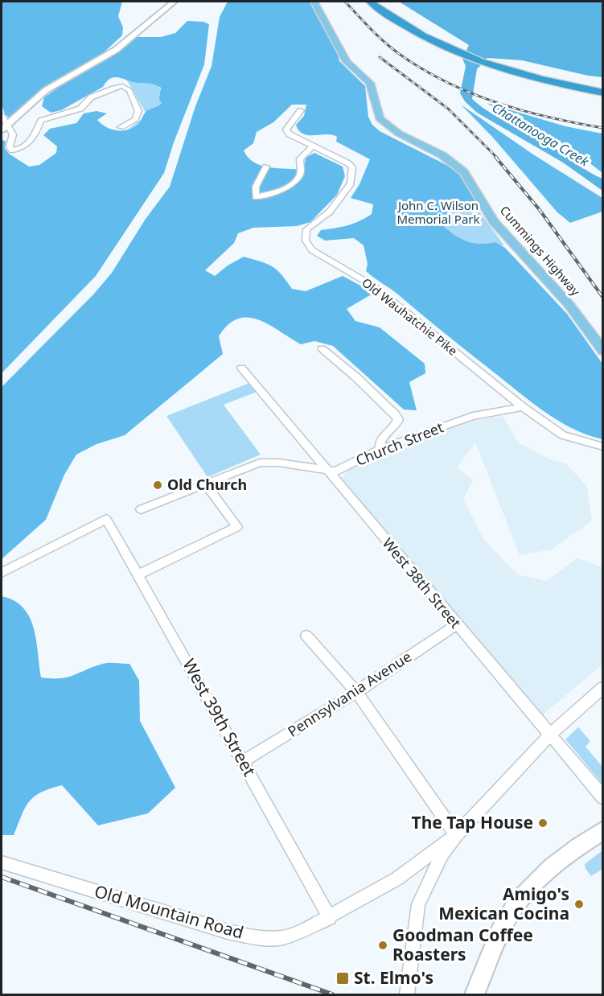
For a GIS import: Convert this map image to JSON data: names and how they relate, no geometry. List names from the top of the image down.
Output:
{
  "streets": {
    "main road": ["Cummings Highway"],
    "street": [
      "Old Wauhatchie Pike",
      "Church Street",
      "West 38th Street",
      "Pennsylvania Avenue",
      "West 39th Street",
      "Old Mountain Road"
    ]
  },
  "crossings": [
    ["Old Wauhatchie Pike", "Church Street"],
    ["Church Street", "West 38th Street"],
    ["West 38th Street", "Pennsylvania Avenue"],
    ["Pennsylvania Avenue", "West 39th Street"],
    ["West 39th Street", "Old Mountain Road"]
  ],
  "water": ["Chattanooga Creek"],
  "parks": ["John C. Wilson Memorial Park"],
  "places": {
    "other": [
      "Old Church",
      "The Tap House",
      "Amigo's Mexican Cocina",
      "Goodman Coffee Roasters"
    ],
    "transit": ["St. Elmo's"]
  }
}
